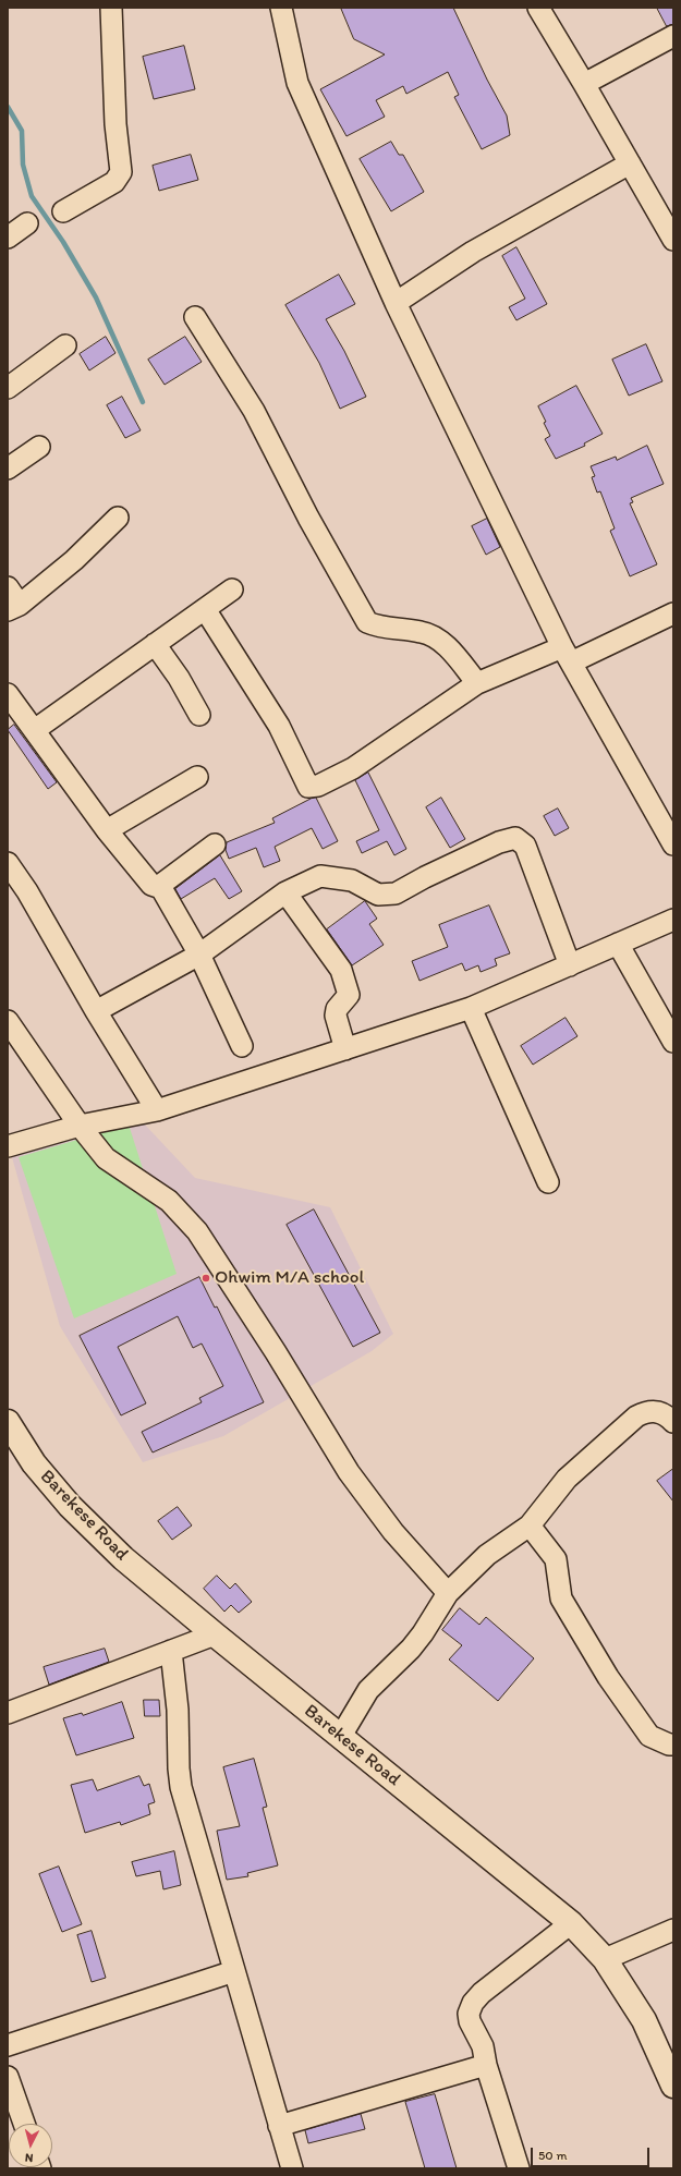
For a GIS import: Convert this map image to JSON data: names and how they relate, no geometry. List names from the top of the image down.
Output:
{
  "streets": {
    "main road": ["Barekese Road"]
  },
  "places": ["Ohwim M/A school"],
  "scale_bar": "50 m",
  "north": "bottom"
}
